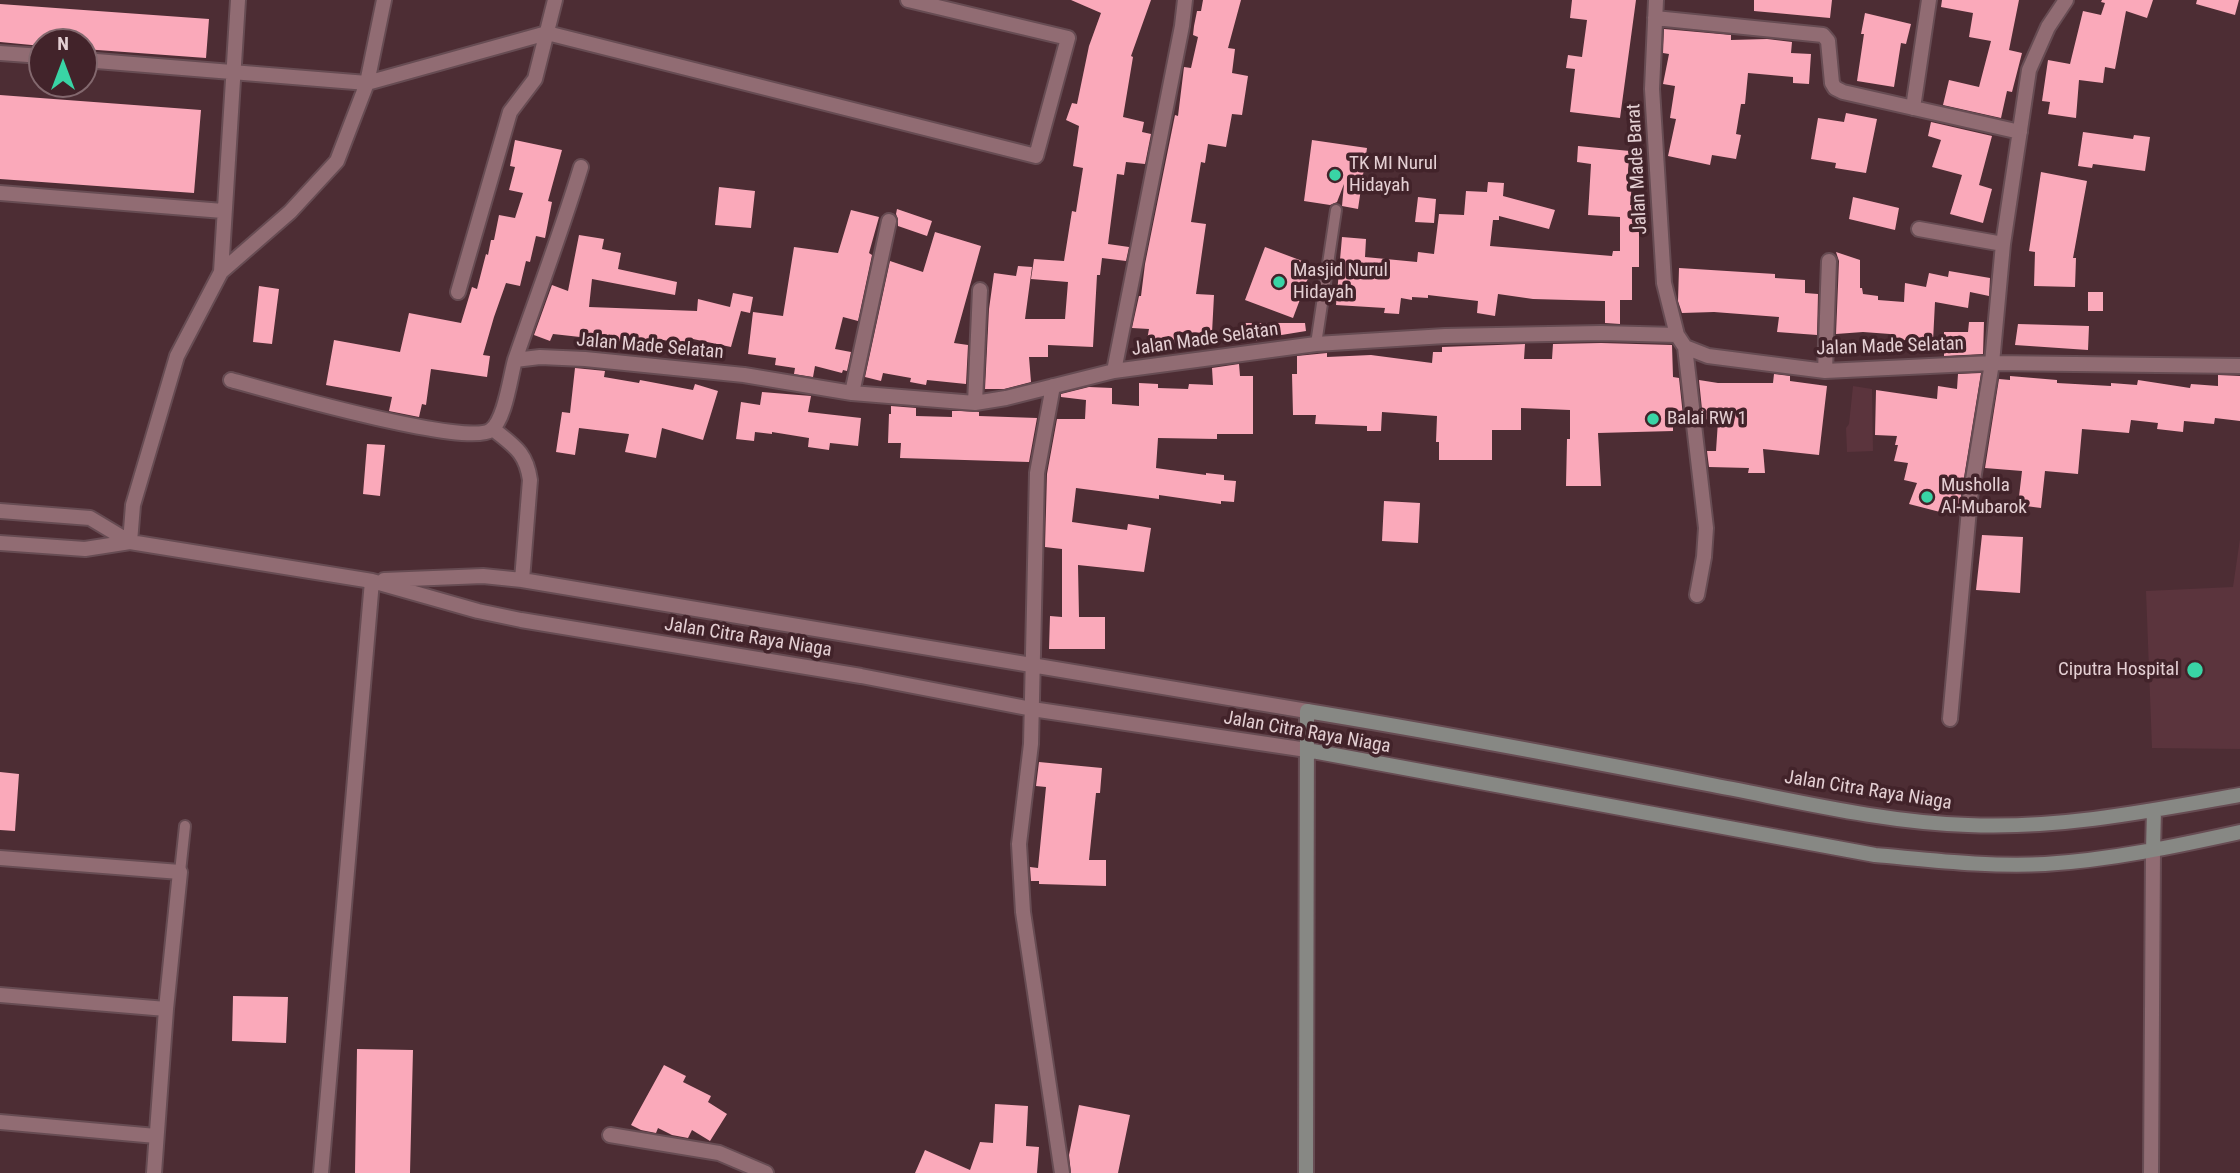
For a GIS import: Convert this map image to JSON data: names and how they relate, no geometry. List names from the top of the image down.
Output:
{
  "streets": {
    "street": ["Jalan Made Barat", "Jalan Made Selatan", "Jalan Citra Raya Niaga"]
  },
  "crossings": [
    ["Jalan Made Barat", "Jalan Made Selatan"]
  ],
  "places": [
    "TK MI Nurul Hidayah",
    "Masjid Nurul Hidayah",
    "Balai RW 1",
    "Musholla Al-Mubarok",
    "Ciputra Hospital"
  ],
  "north": "top"
}
